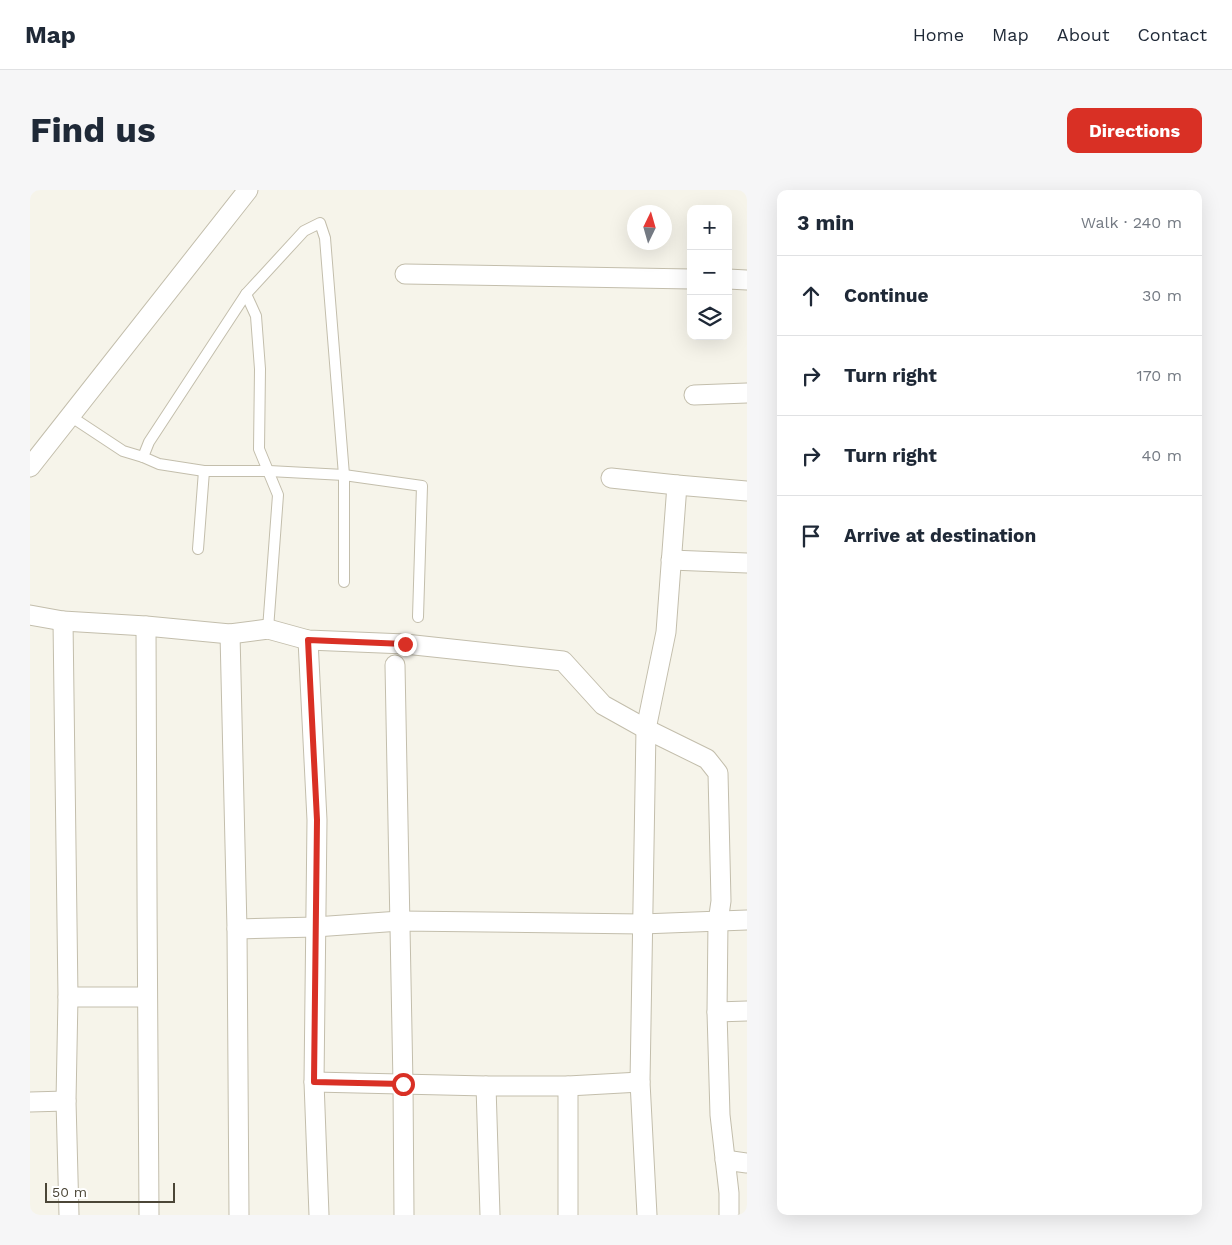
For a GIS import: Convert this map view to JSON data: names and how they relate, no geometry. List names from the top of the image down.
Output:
{
  "scale_bar": "50 m",
  "north": "top",
  "page": {
    "header": "Map",
    "nav": [
      "Home",
      "Map",
      "About",
      "Contact"
    ],
    "buttons": "Directions",
    "title": "Find us",
    "heading": ["3 min", "Walk · 240 m"],
    "map_buttons": ["+", "−"],
    "list": [
      ["Continue", "30 m"],
      ["Turn right", "170 m"],
      ["Turn right", "40 m"],
      "Arrive at destination"
    ],
    "scale": "50 m"
  }
}
